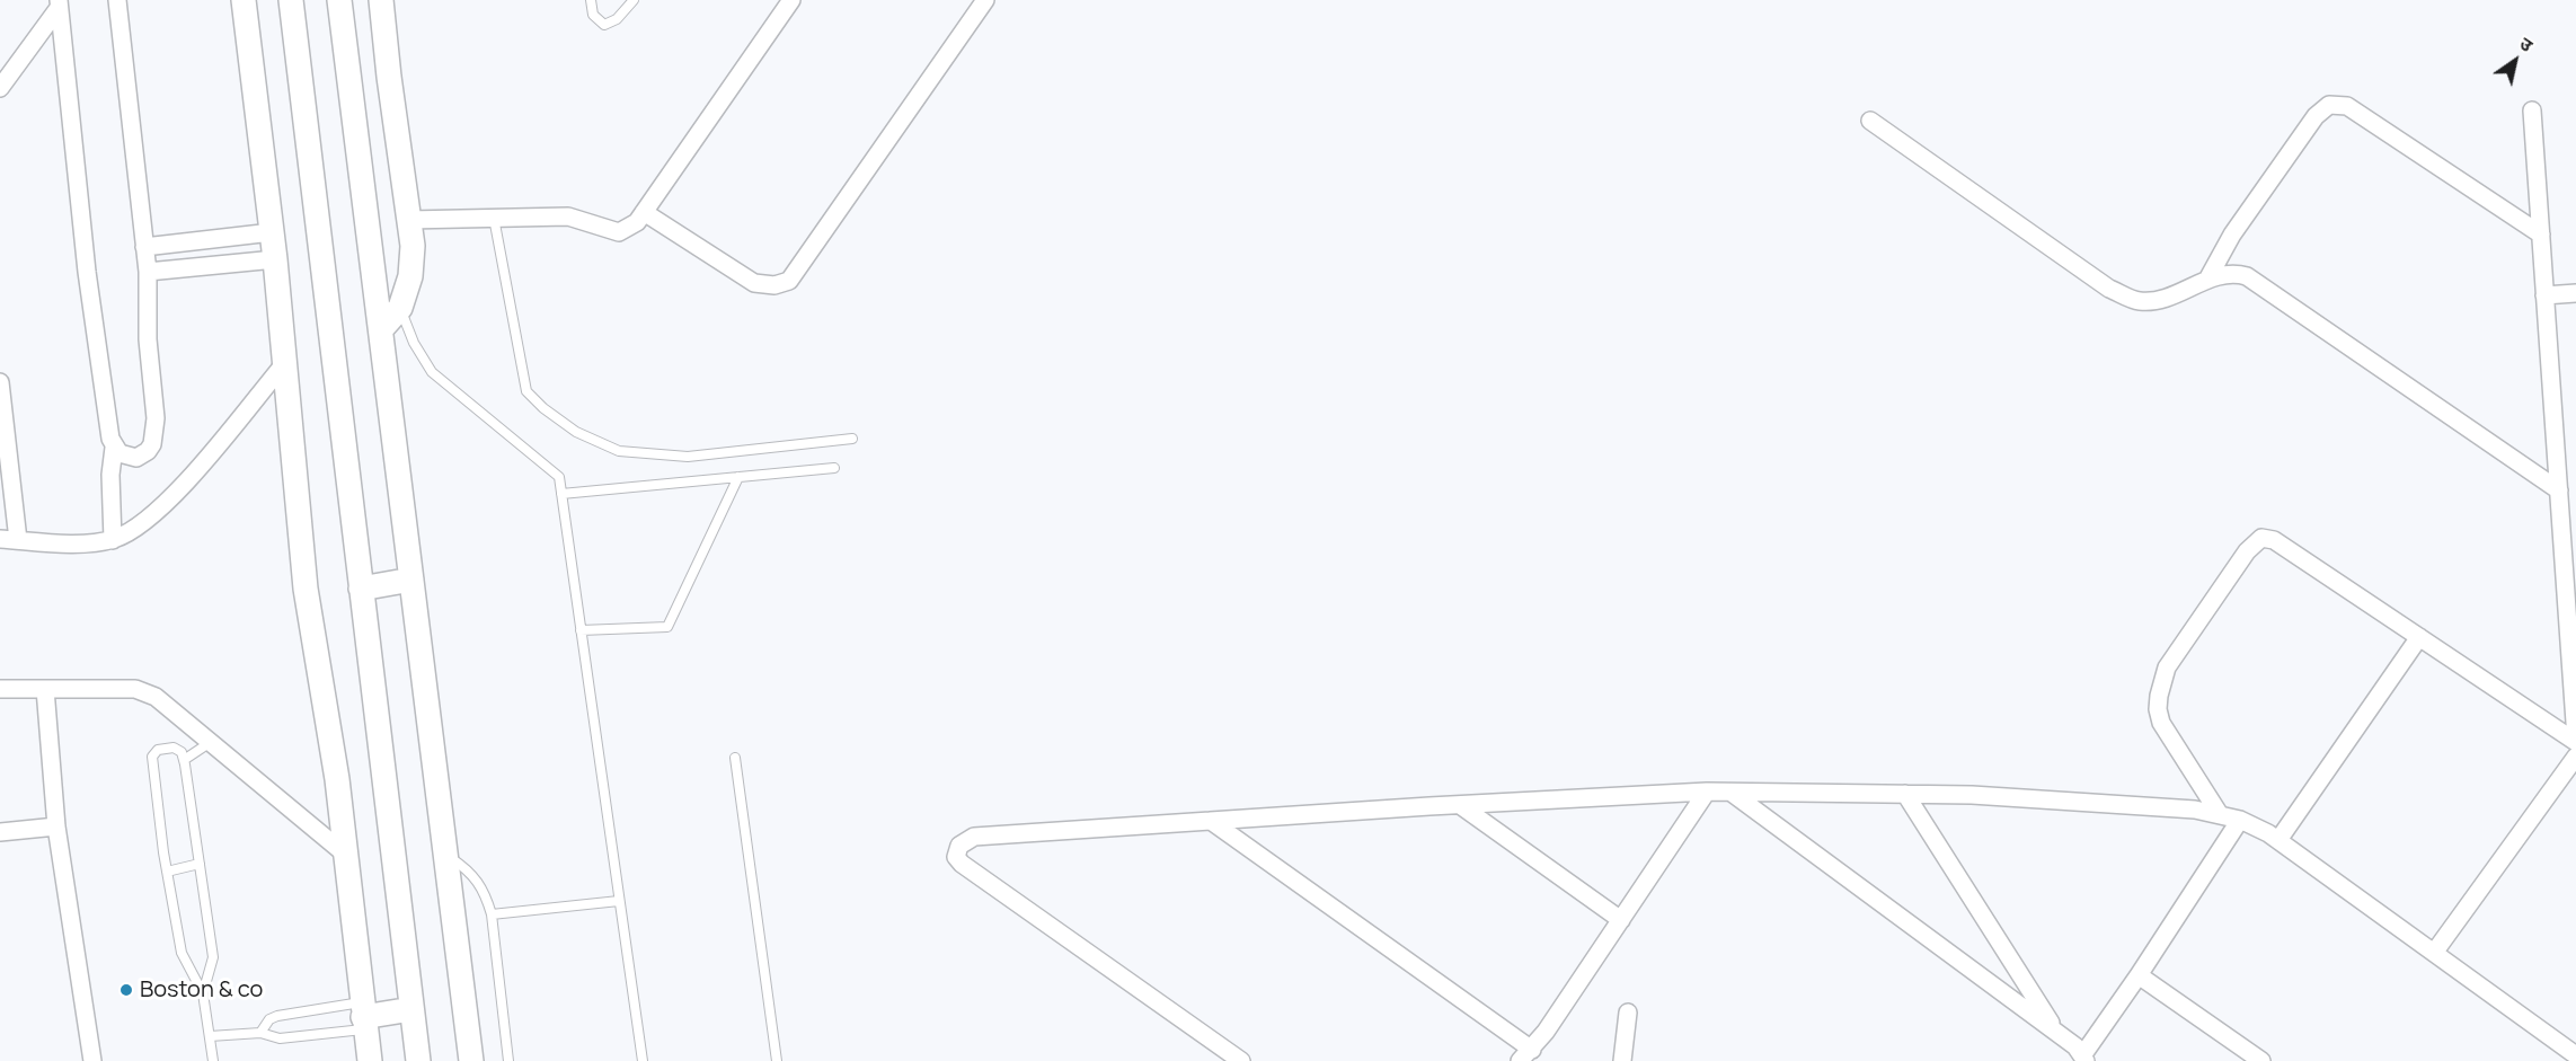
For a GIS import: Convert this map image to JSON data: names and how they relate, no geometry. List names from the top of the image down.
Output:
{
  "places": ["Boston & co"],
  "north": "top right"
}
